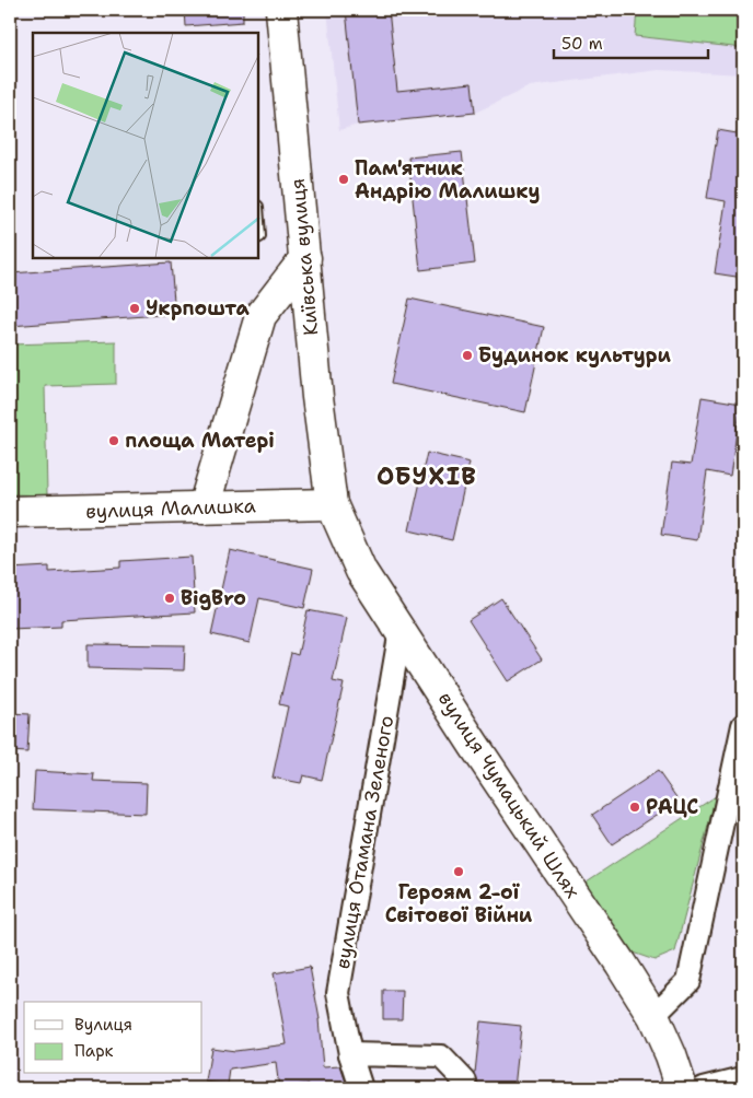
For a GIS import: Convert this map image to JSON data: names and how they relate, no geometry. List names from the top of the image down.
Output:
{
  "streets": {
    "main road": ["Київська вулиця", "вулиця Малишка", "вулиця Чумацький Шлях"],
    "street": ["вулиця Отамана Зеленого"]
  },
  "crossings": [
    ["Київська вулиця", "вулиця Малишка"],
    ["Київська вулиця", "вулиця Чумацький Шлях"],
    ["вулиця Малишка", "вулиця Чумацький Шлях"],
    ["вулиця Чумацький Шлях", "вулиця Отамана Зеленого"]
  ],
  "districts": ["ОБУХІВ"],
  "places": [
    "Пам'ятник Андрію Малишку",
    "Укрпошта",
    "Будинок культури",
    "площа Матері",
    "BigBro",
    "РАЦС",
    "Героям 2-ої Світової Війни"
  ],
  "legend": ["Вулиця", "Парк"],
  "scale_bar": "50 m"
}
